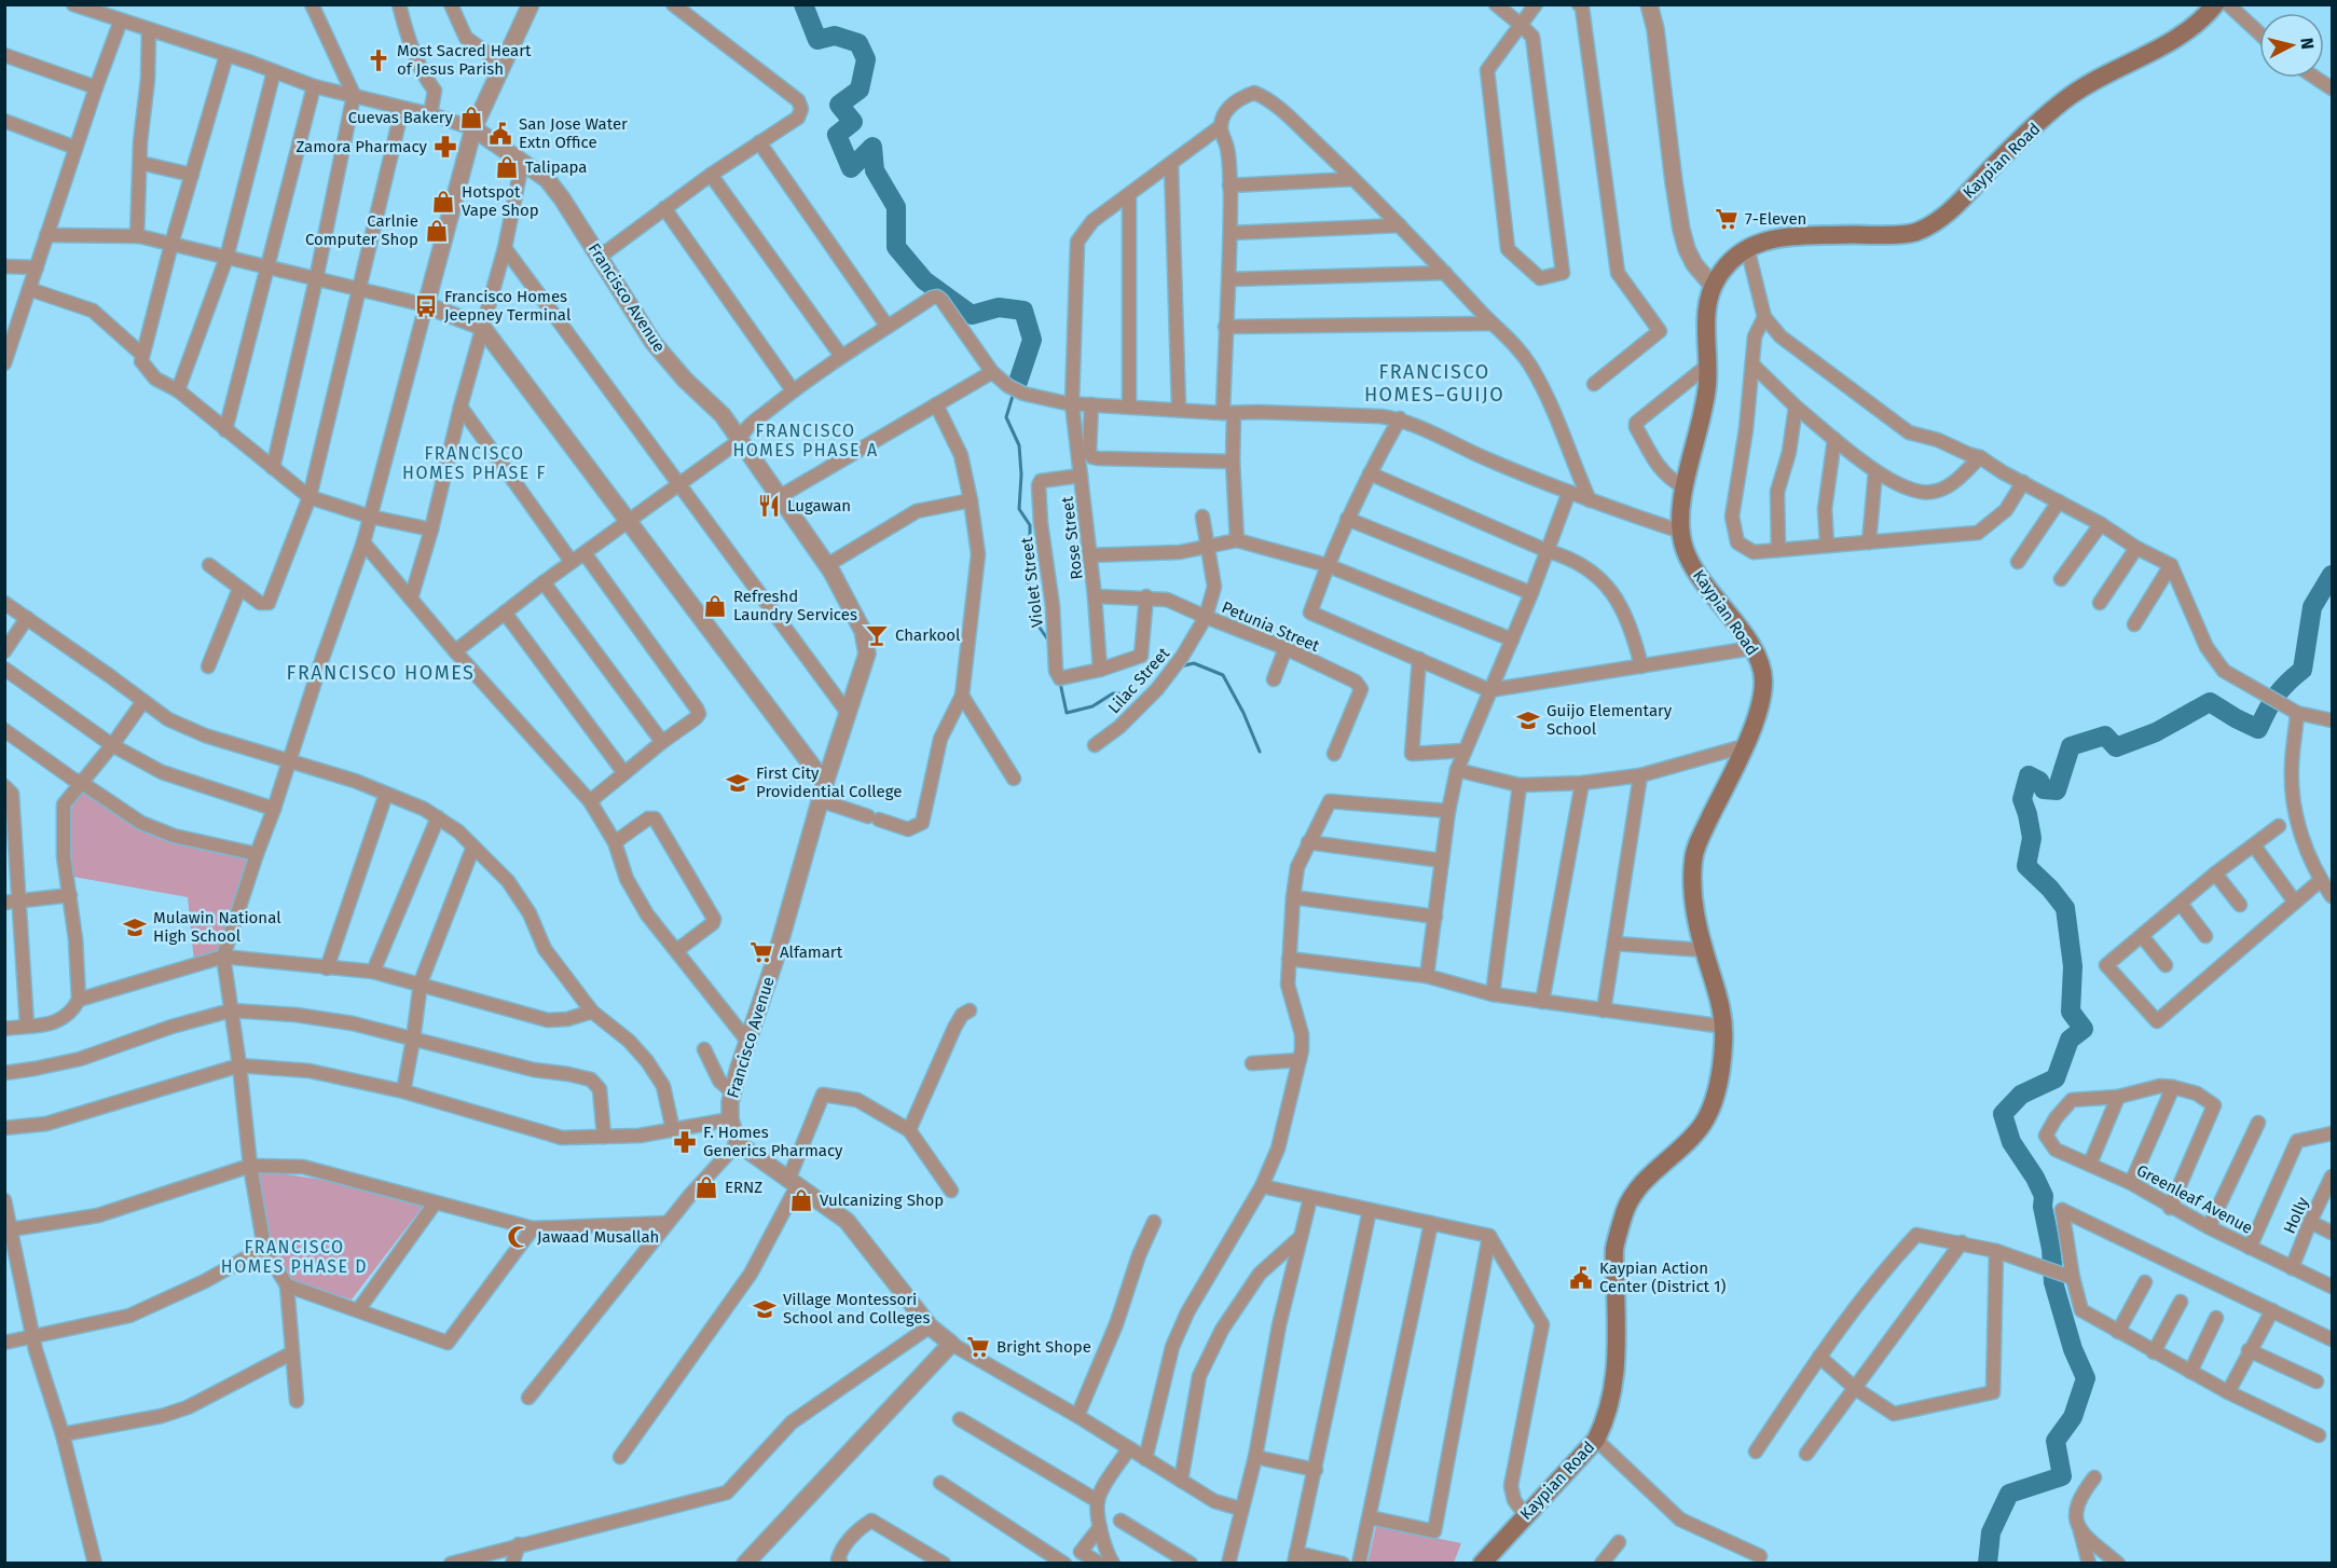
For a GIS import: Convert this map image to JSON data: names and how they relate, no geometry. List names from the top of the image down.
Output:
{
  "streets": {
    "main road": ["Kaypian Road"],
    "street": [
      "Francisco Avenue",
      "Rose Street",
      "Violet Street",
      "Petunia Street",
      "Lilac Street",
      "Greenleaf Avenue",
      "Holly"
    ]
  },
  "crossings": [
    ["Rose Street", "Violet Street"],
    ["Rose Street", "Petunia Street"],
    ["Petunia Street", "Lilac Street"],
    ["Greenleaf Avenue", "Holly"]
  ],
  "districts": [
    "FRANCISCO HOMES–GUIJO",
    "FRANCISCO HOMES PHASE A",
    "FRANCISCO HOMES PHASE F",
    "FRANCISCO HOMES",
    "FRANCISCO HOMES PHASE D"
  ],
  "places": {
    "church": ["Most Sacred Heart of Jesus Parish"],
    "shop": [
      "Cuevas Bakery",
      "Talipapa",
      "Hotspot Vape Shop",
      "Carlnie Computer Shop",
      "Refreshd Laundry Services",
      "ERNZ",
      "Vulcanizing Shop"
    ],
    "public building": ["San Jose Water Extn Office", "Kaypian Action Center (District 1)"],
    "pharmacy": ["Zamora Pharmacy", "F. Homes Generics Pharmacy"],
    "supermarket": ["7-Eleven", "Alfamart", "Bright Shope"],
    "bus stop": ["Francisco Homes Jeepney Terminal"],
    "restaurant": ["Lugawan"],
    "bar": ["Charkool"],
    "school or university": [
      "Guijo Elementary School",
      "First City Providential College",
      "Mulawin National High School",
      "Village Montessori School and Colleges"
    ],
    "mosque": ["Jawaad Musallah"]
  },
  "north": "right"
}
